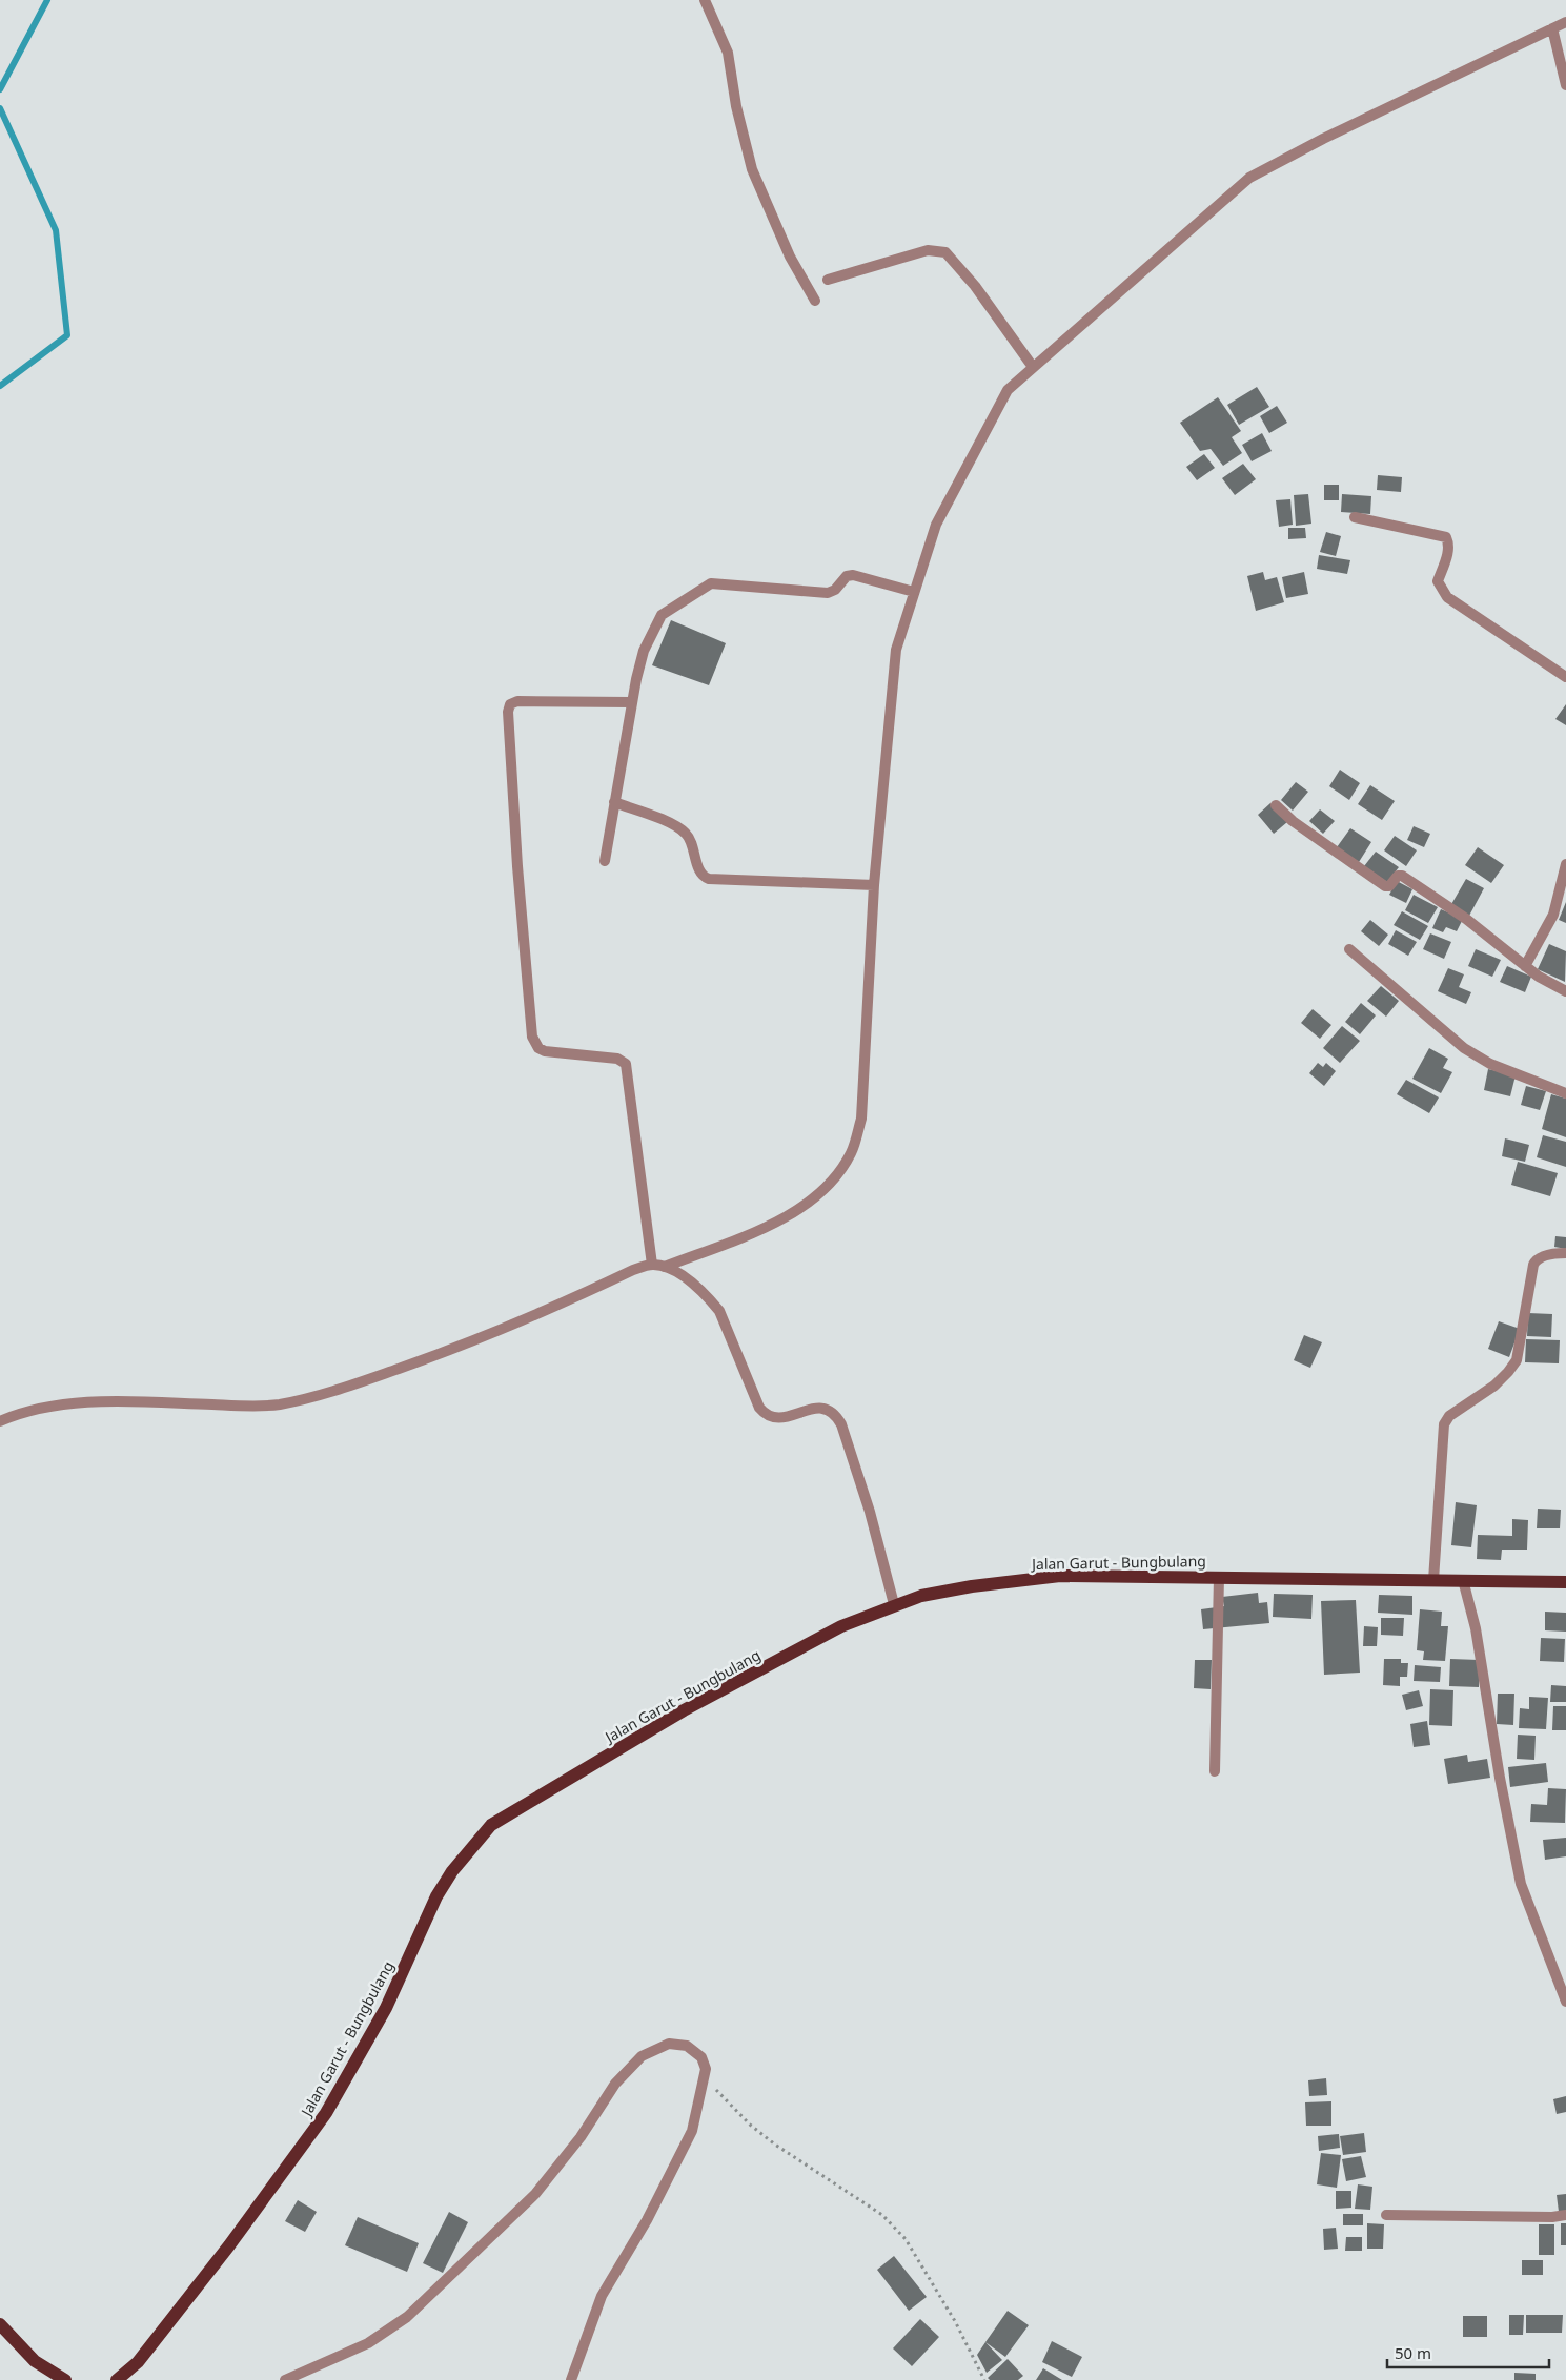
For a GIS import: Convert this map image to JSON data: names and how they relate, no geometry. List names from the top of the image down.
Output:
{
  "streets": {
    "main road": ["Jalan Garut - Bungbulang"]
  },
  "scale_bar": "50 m"
}
